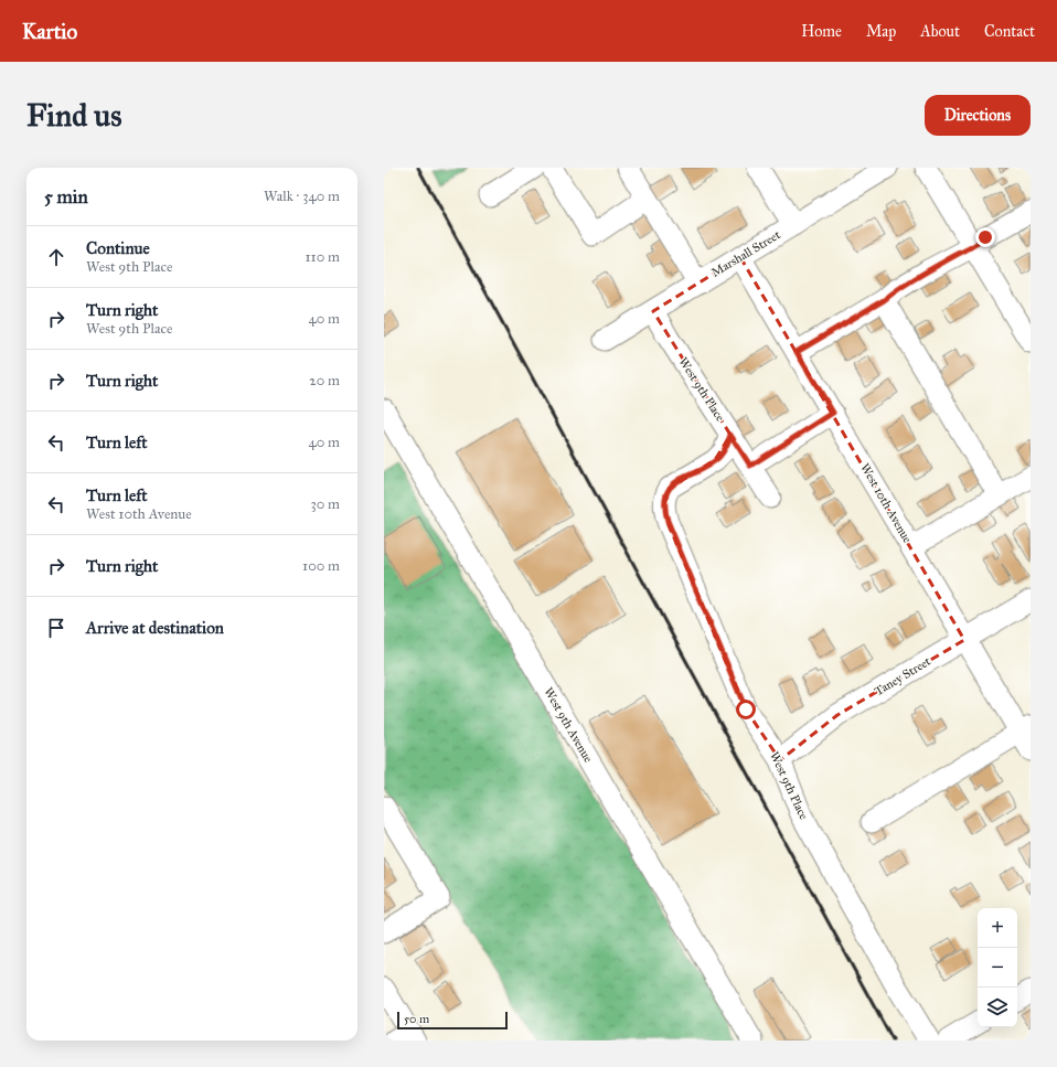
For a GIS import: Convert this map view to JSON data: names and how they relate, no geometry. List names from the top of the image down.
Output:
{
  "streets": {
    "street": [
      "Marshall Street",
      "West 9th Place",
      "West 10th Avenue",
      "Taney Street",
      "West 9th Avenue"
    ]
  },
  "crossings": [
    ["Marshall Street", "West 9th Place"],
    ["Marshall Street", "West 10th Avenue"],
    ["West 9th Place", "Taney Street"],
    ["West 10th Avenue", "Taney Street"]
  ],
  "scale_bar": "50 m",
  "page": {
    "header": "Kartio",
    "nav": [
      "Home",
      "Map",
      "About",
      "Contact"
    ],
    "buttons": "Directions",
    "title": "Find us",
    "heading": ["5 min", "Walk · 340 m"],
    "list": [
      ["Continue", "West 9th Place", "110 m"],
      ["Turn right", "West 9th Place", "40 m"],
      ["Turn right", "20 m"],
      ["Turn left", "40 m"],
      ["Turn left", "West 10th Avenue", "30 m"],
      ["Turn right", "100 m"],
      "Arrive at destination"
    ],
    "map_buttons": ["+", "−"],
    "scale": "50 m"
  }
}
